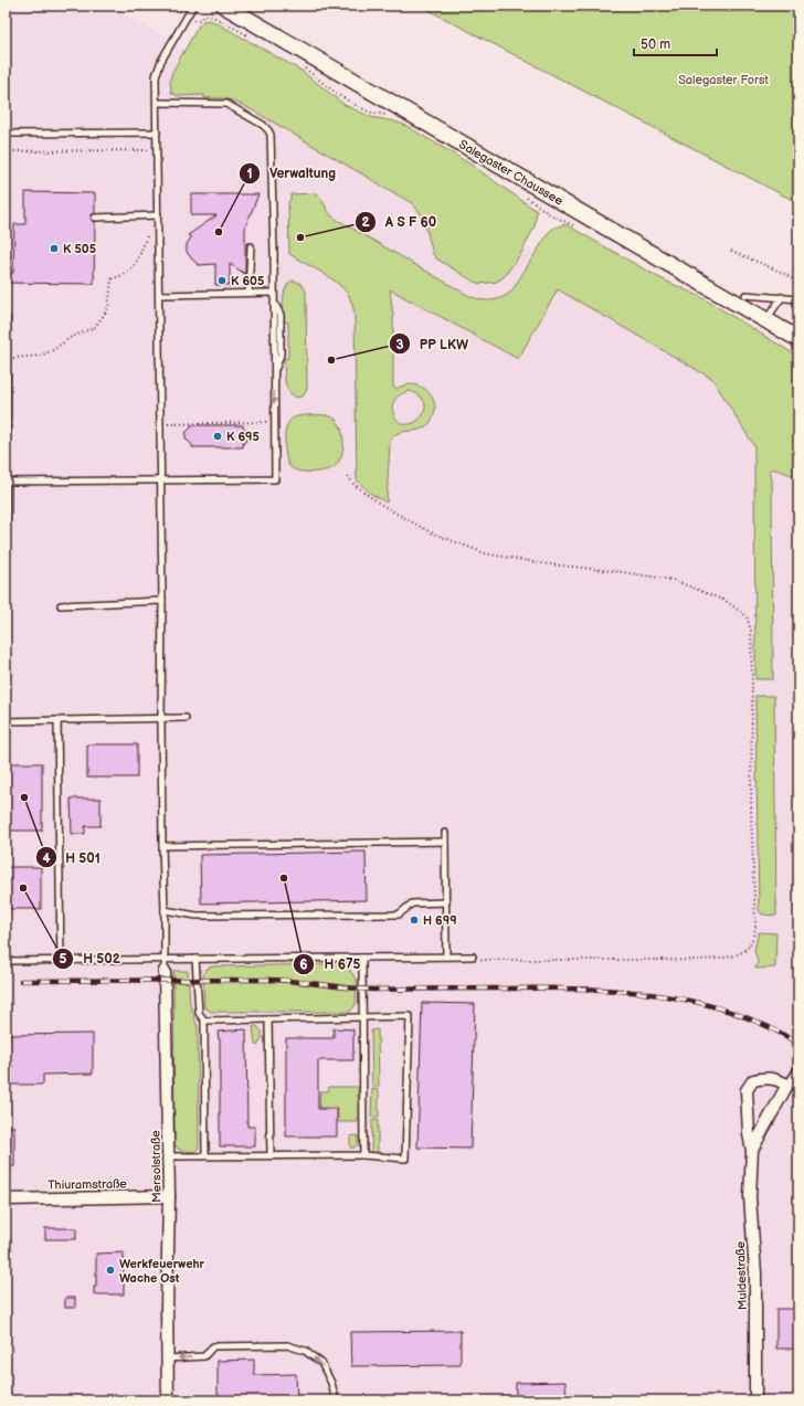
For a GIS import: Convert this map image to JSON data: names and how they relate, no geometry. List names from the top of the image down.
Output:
{
  "streets": {
    "main road": ["Salegaster Chaussee"],
    "street": ["Mersolstraße", "Thiuramstraße", "Muldestraße"]
  },
  "crossings": [
    ["Mersolstraße", "Thiuramstraße"]
  ],
  "parks": ["Salegaster Forst"],
  "places": [
    "Verwaltung",
    "A S F 60",
    "K 505",
    "K 605",
    "PP LKW",
    "K 695",
    "H 501",
    "H 675",
    "H 502",
    "H 699",
    "Werkfeuerwehr Wache Ost"
  ],
  "scale_bar": "50 m"
}
